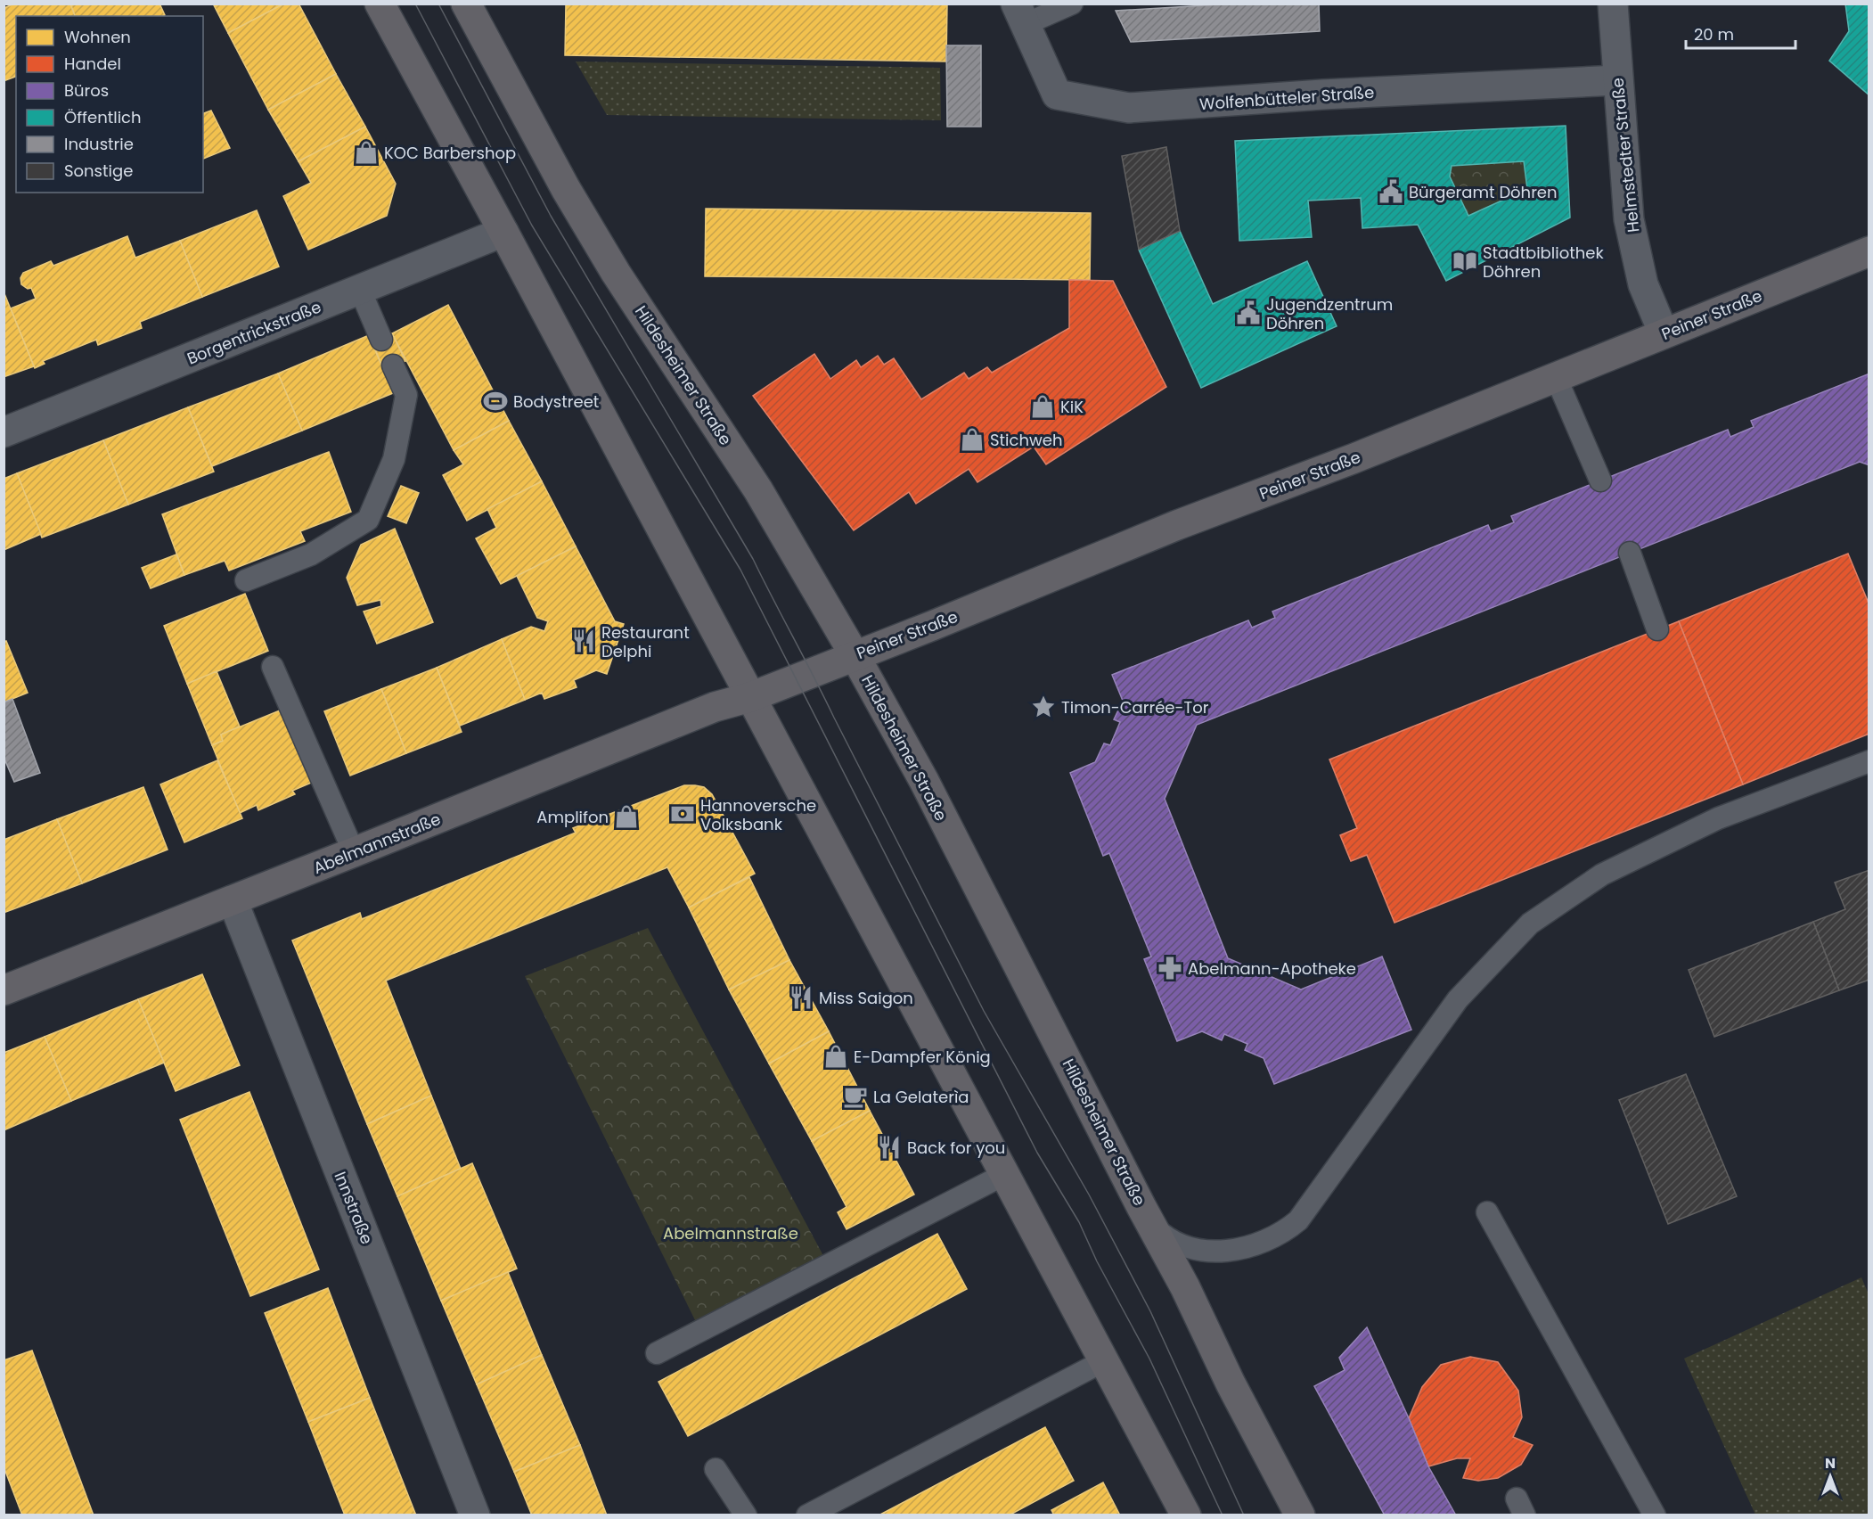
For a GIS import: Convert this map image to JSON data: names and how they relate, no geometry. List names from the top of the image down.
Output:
{
  "streets": {
    "main road": ["Peiner Straße", "Hildesheimer Straße", "Abelmannstraße"],
    "street": [
      "Wolfenbütteler Straße",
      "Helmstedter Straße",
      "Borgentrickstraße",
      "Innstraße"
    ]
  },
  "crossings": [
    ["Wolfenbütteler Straße", "Helmstedter Straße"],
    ["Helmstedter Straße", "Peiner Straße"],
    ["Peiner Straße", "Hildesheimer Straße"],
    ["Peiner Straße", "Abelmannstraße"],
    ["Abelmannstraße", "Innstraße"]
  ],
  "parks": ["Abelmannstraße"],
  "places": {
    "shop": [
      "KOC Barbershop",
      "KiK",
      "Stichweh",
      "Amplifon",
      "E-Dampfer König"
    ],
    "public building": ["Bürgeramt Döhren", "Jugendzentrum Döhren"],
    "library": ["Stadtbibliothek Döhren"],
    "sports": ["Bodystreet"],
    "restaurant": ["Restaurant Delphi", "Miss Saigon", "Back for you"],
    "place": ["Timon-Carrée-Tor"],
    "bank": ["Hannoversche Volksbank"],
    "pharmacy": ["Abelmann-Apotheke"],
    "cafe": ["La Gelaterìa"]
  },
  "legend": [
    "Wohnen",
    "Handel",
    "Büros",
    "Öffentlich",
    "Industrie",
    "Sonstige"
  ],
  "scale_bar": "20 m",
  "north": "top"
}
